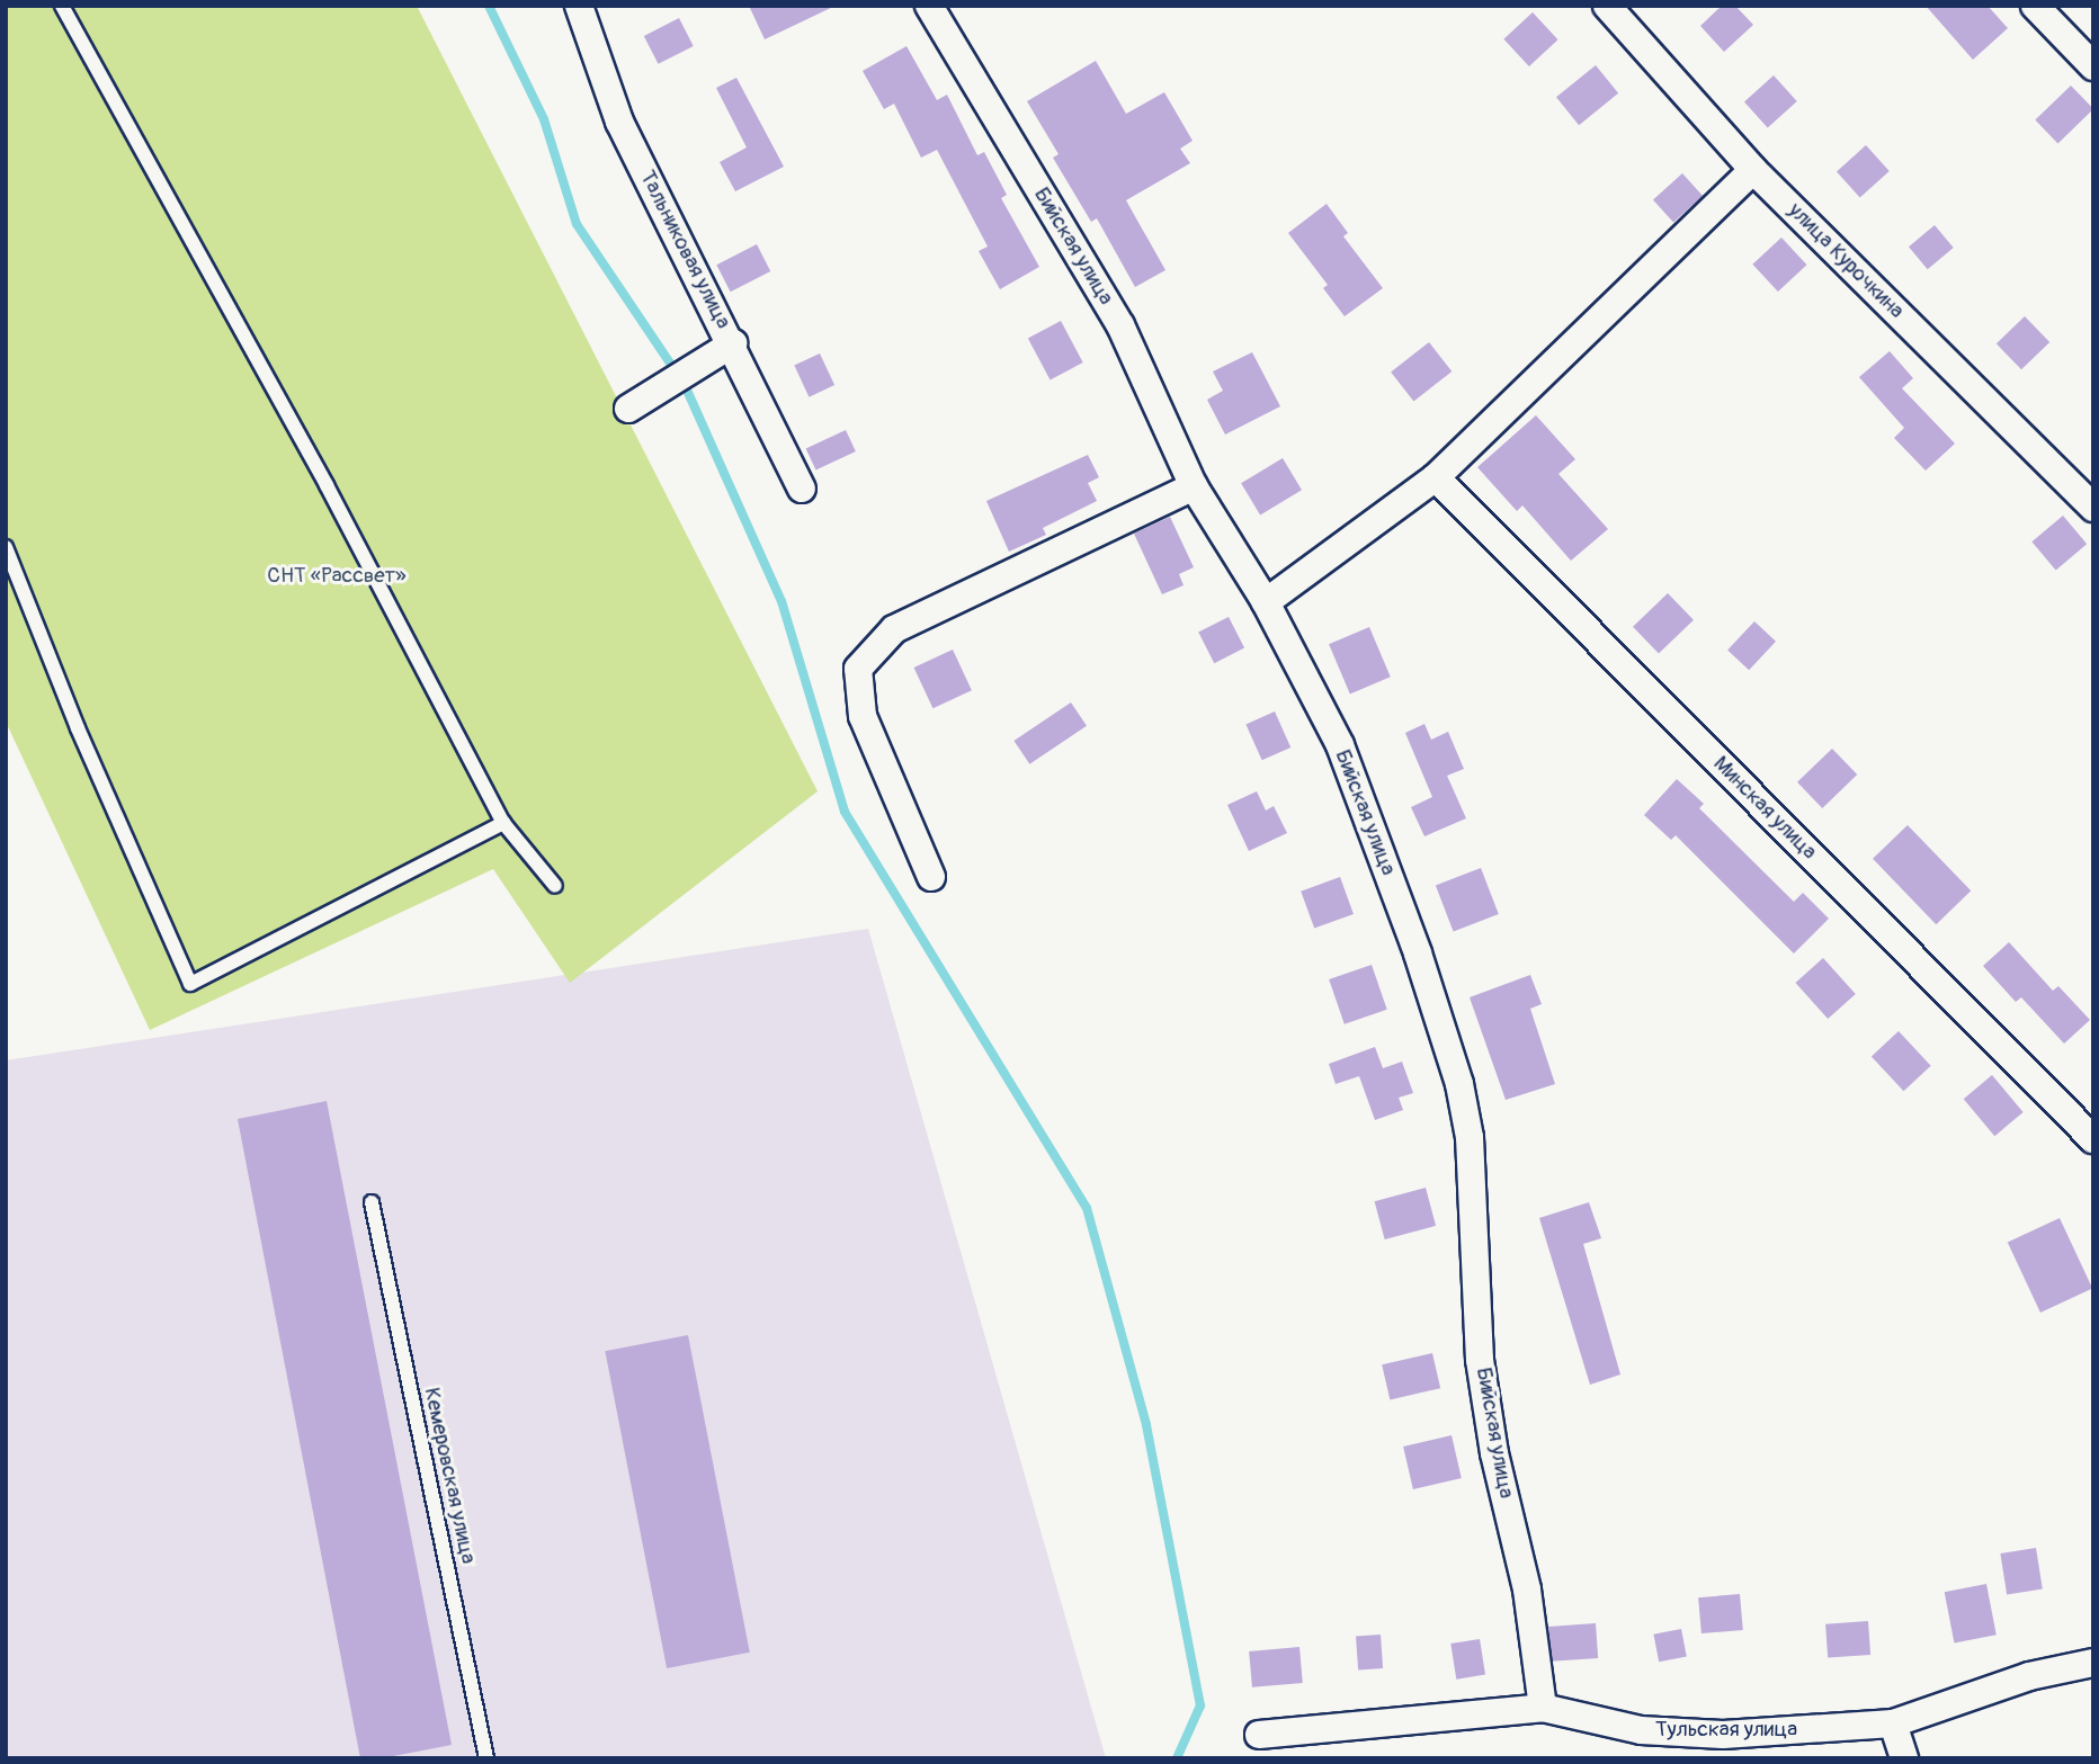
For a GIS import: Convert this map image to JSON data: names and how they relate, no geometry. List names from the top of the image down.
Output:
{
  "streets": {
    "street": [
      "Бийская улица",
      "Тальниковая улица",
      "улица Курочкина",
      "Минская улица",
      "Тульская улица"
    ],
    "lane": ["Кемеровская улица"]
  },
  "crossings": [
    ["Бийская улица", "Тульская улица"]
  ],
  "parks": ["СНТ «Рассвет»"]
}
